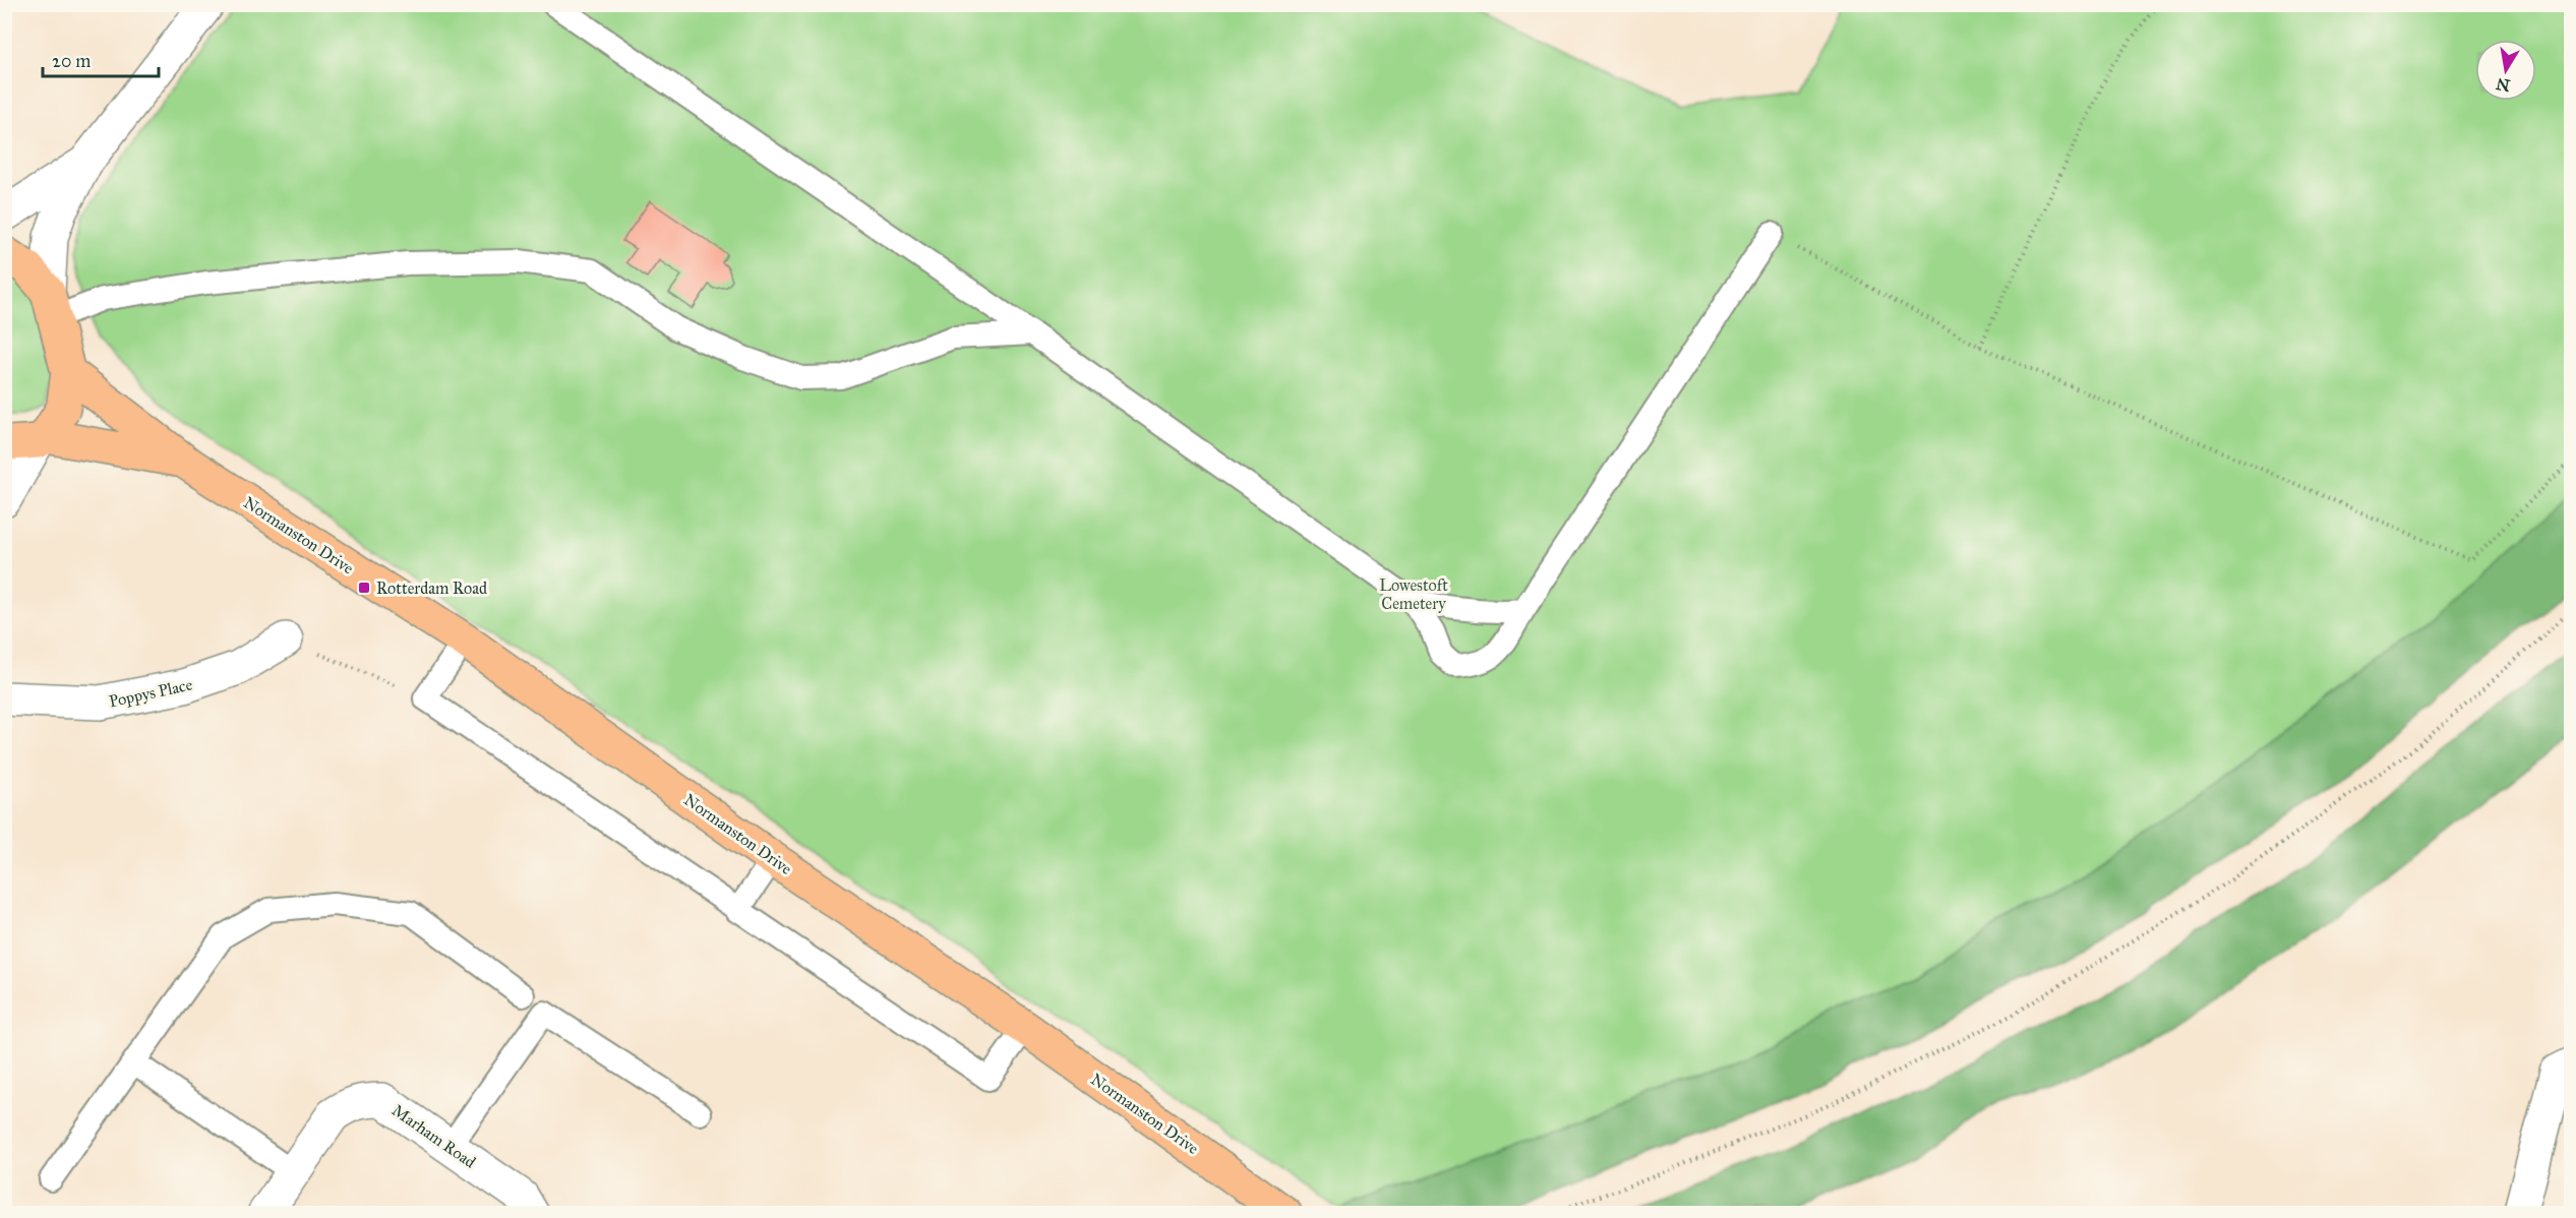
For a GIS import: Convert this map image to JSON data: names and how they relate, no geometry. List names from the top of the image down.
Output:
{
  "streets": {
    "main road": ["Normanston Drive"],
    "street": ["Poppys Place", "Marham Road"]
  },
  "parks": ["Lowestoft Cemetery"],
  "places": {
    "transit": ["Rotterdam Road"]
  },
  "scale_bar": "20 m",
  "north": "bottom"
}
